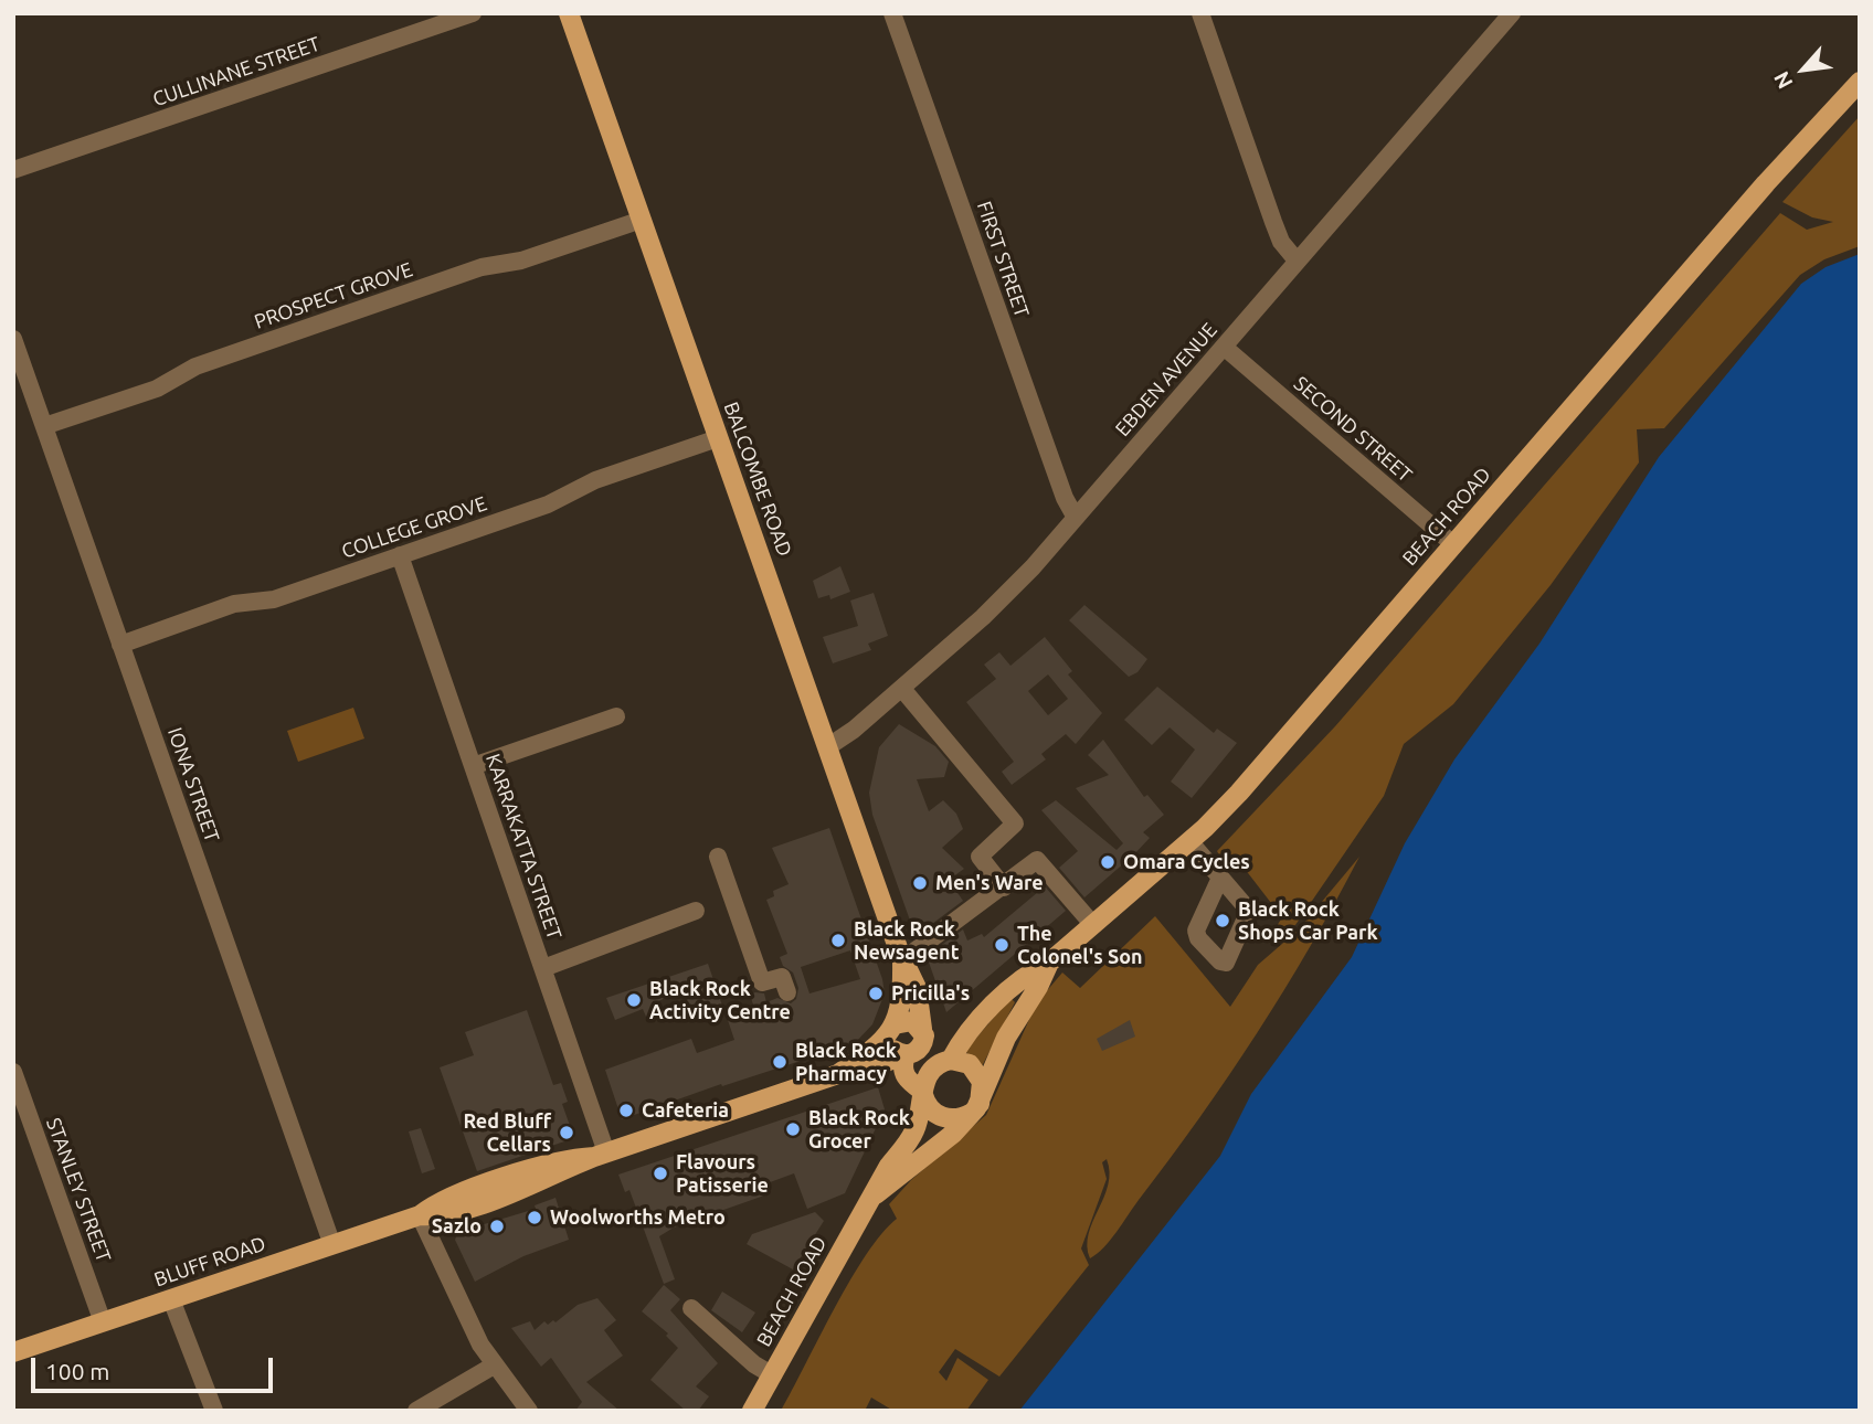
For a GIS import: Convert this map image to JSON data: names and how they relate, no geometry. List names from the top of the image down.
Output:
{
  "streets": {
    "main road": ["BALCOMBE ROAD", "BEACH ROAD", "BLUFF ROAD"],
    "street": [
      "CULLINANE STREET",
      "FIRST STREET",
      "PROSPECT GROVE",
      "EBDEN AVENUE",
      "SECOND STREET",
      "COLLEGE GROVE",
      "IONA STREET",
      "KARRAKATTA STREET",
      "STANLEY STREET"
    ]
  },
  "crossings": [
    ["FIRST STREET", "EBDEN AVENUE"],
    ["PROSPECT GROVE", "BALCOMBE ROAD"],
    ["PROSPECT GROVE", "IONA STREET"],
    ["EBDEN AVENUE", "SECOND STREET"],
    ["EBDEN AVENUE", "BALCOMBE ROAD"],
    ["SECOND STREET", "BEACH ROAD"],
    ["BALCOMBE ROAD", "COLLEGE GROVE"],
    ["BALCOMBE ROAD", "BLUFF ROAD"],
    ["COLLEGE GROVE", "IONA STREET"],
    ["COLLEGE GROVE", "KARRAKATTA STREET"],
    ["IONA STREET", "BLUFF ROAD"],
    ["KARRAKATTA STREET", "BLUFF ROAD"],
    ["STANLEY STREET", "BLUFF ROAD"]
  ],
  "places": [
    "Omara Cycles",
    "Men's Ware",
    "Black Rock Shops Car Park",
    "Black Rock Newsagent",
    "The Colonel's Son",
    "Pricilla's",
    "Black Rock Activity Centre",
    "Black Rock Pharmacy",
    "Cafeteria",
    "Black Rock Grocer",
    "Red Bluff Cellars",
    "Flavours Patisserie",
    "Woolworths Metro",
    "Sazlo"
  ],
  "scale_bar": "100 m",
  "north": "bottom left"
}
